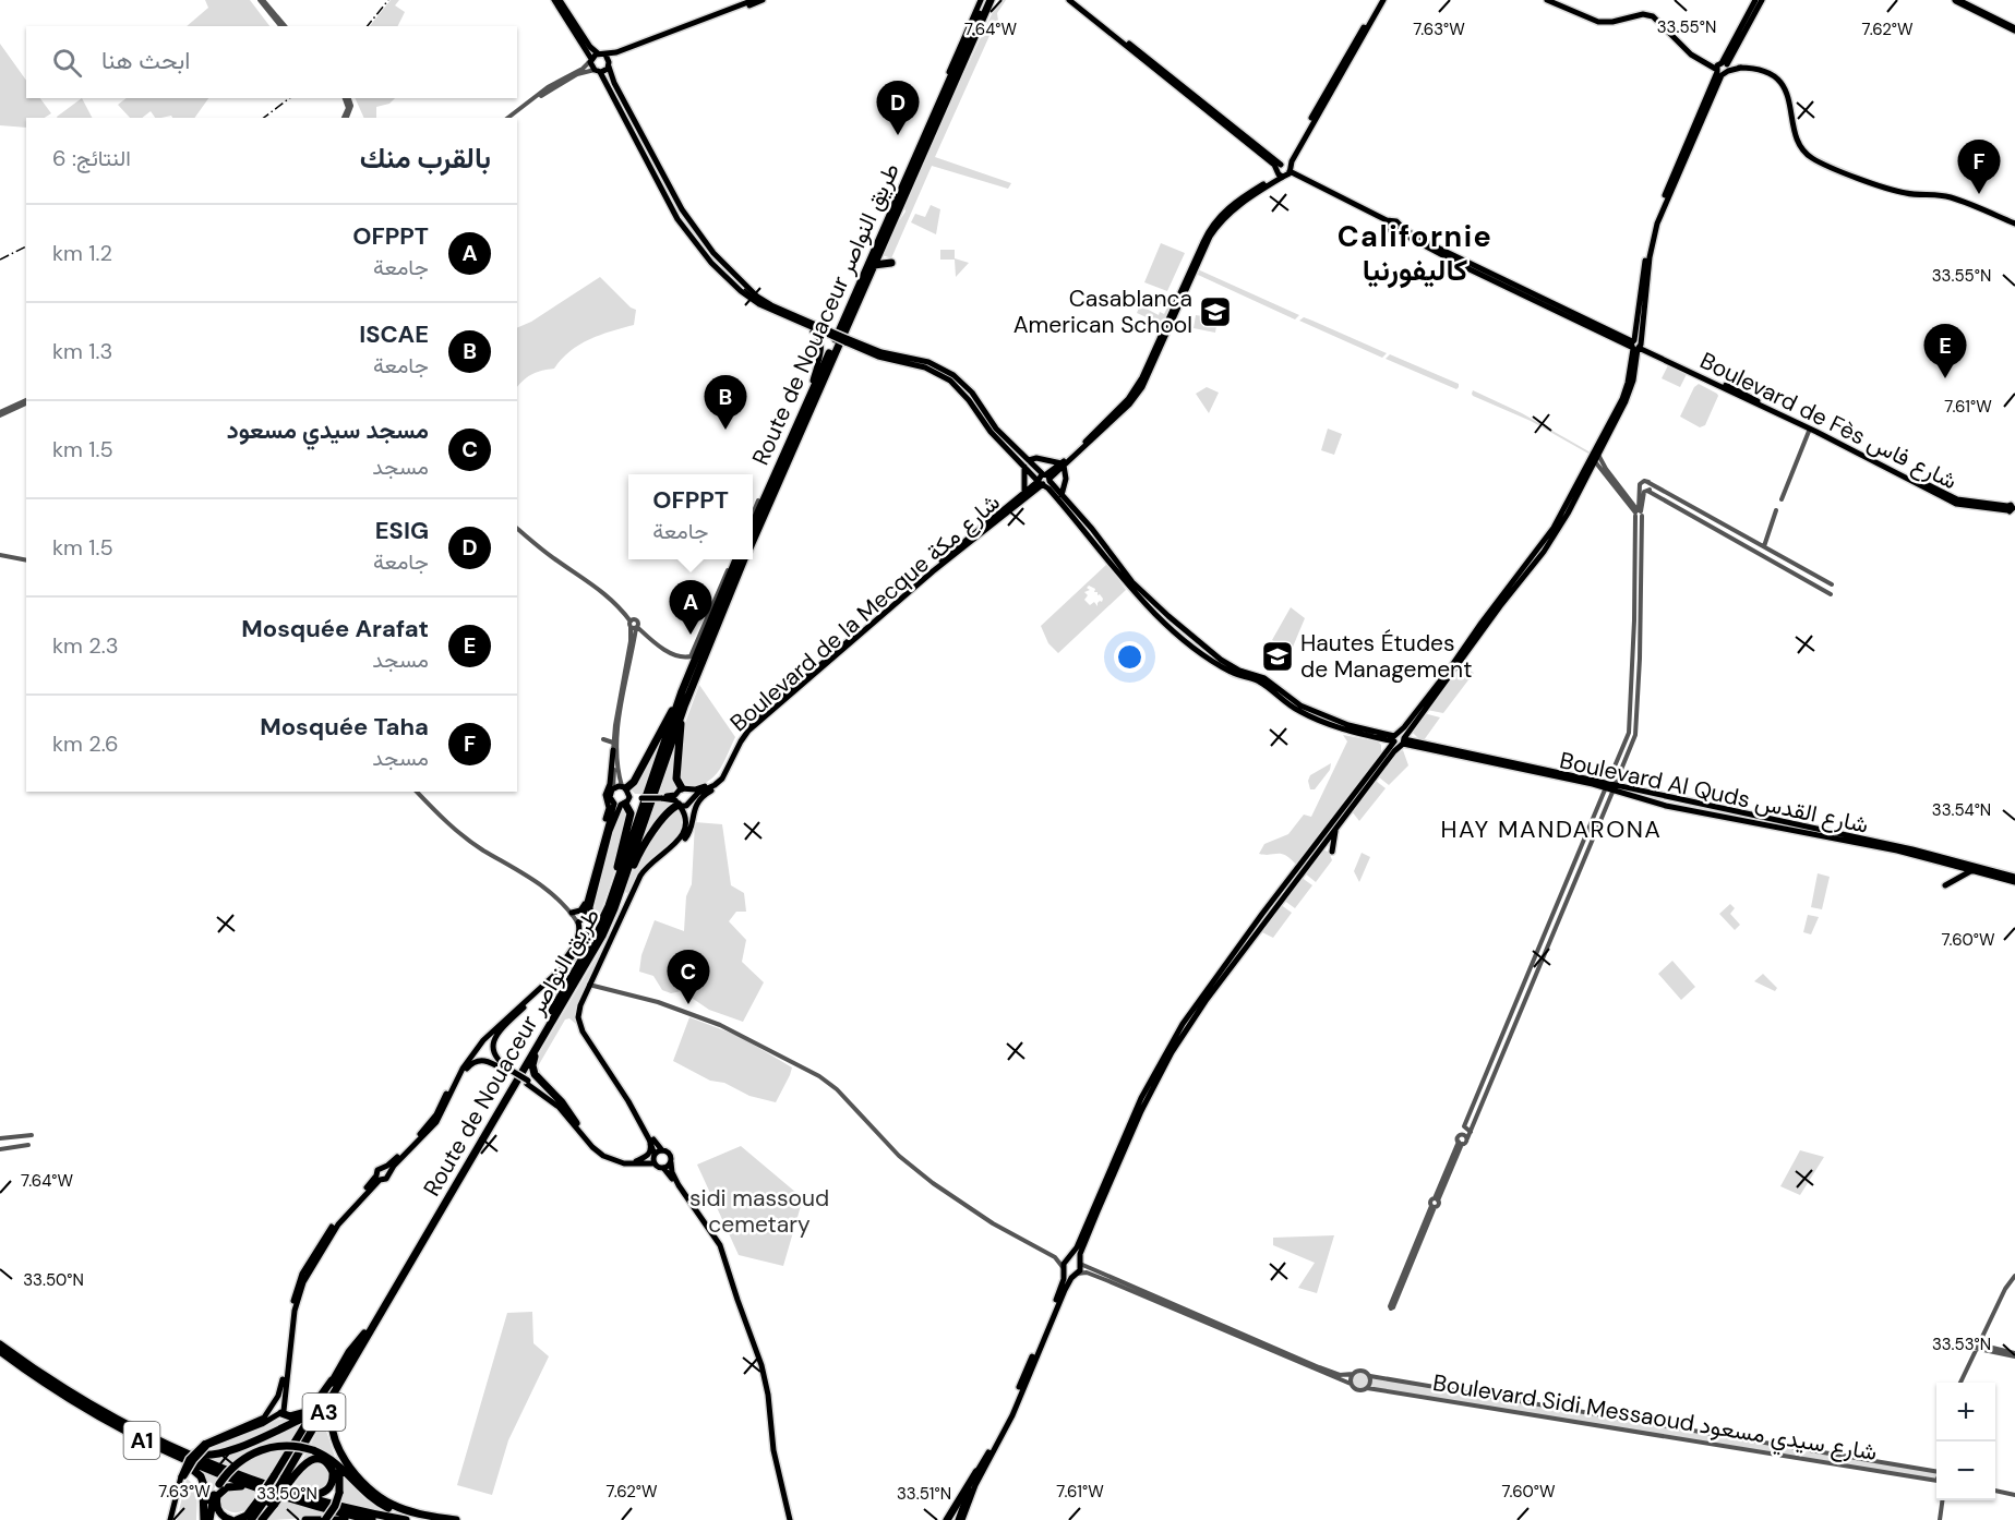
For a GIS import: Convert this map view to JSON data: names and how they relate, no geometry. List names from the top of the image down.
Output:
{
  "streets": {
    "highway": ["Route de Nouaceur طريق النواصر", "A3", "A1"],
    "main road": ["Boulevard de Fès شارع فاس", "Boulevard de la Mecque شارع مكة", "Boulevard Al Quds شارع القدس"],
    "street": ["Boulevard Sidi Messaoud شارع سيدي مسعود"]
  },
  "crossings": [
    ["Route de Nouaceur طريق النواصر", "A3"],
    ["Boulevard de Fès شارع فاس", "Boulevard de la Mecque شارع مكة"],
    ["Boulevard de la Mecque شارع مكة", "Boulevard Al Quds شارع القدس"]
  ],
  "districts": ["Californie كاليفورنيا", "HAY MANDARONA"],
  "parks": ["sidi massoud cemetary"],
  "places": {
    "school or university": ["Casablanca American School", "Hautes Études de Management"]
  },
  "page": {
    "search": "ابحث هنا",
    "pins": [
      "D",
      "F",
      "E",
      "B",
      "A",
      "C"
    ],
    "heading": ["بالقرب منك", "النتائج: 6"],
    "list": [
      {
        "mark": "A",
        "name": "OFPPT",
        "note": "جامعة",
        "value": "1.2 km"
      },
      {
        "mark": "B",
        "name": "ISCAE",
        "note": "جامعة",
        "value": "1.3 km"
      },
      {
        "mark": "C",
        "name": "مسجد سيدي مسعود",
        "note": "مسجد",
        "value": "1.5 km"
      },
      {
        "mark": "D",
        "name": "ESIG",
        "note": "جامعة",
        "value": "1.5 km"
      },
      {
        "mark": "E",
        "name": "Mosquée Arafat",
        "note": "مسجد",
        "value": "2.3 km"
      },
      {
        "mark": "F",
        "name": "Mosquée Taha",
        "note": "مسجد",
        "value": "2.6 km"
      }
    ],
    "popup": ["OFPPT", "جامعة"],
    "map_buttons": ["+", "−"]
  },
  "coordinates": [
    "33.55°N",
    "7.64°W",
    "7.63°W",
    "7.62°W",
    "7.61°W",
    "33.54°N",
    "7.60°W",
    "33.50°N",
    "33.53°N",
    "33.51°N"
  ]
}
